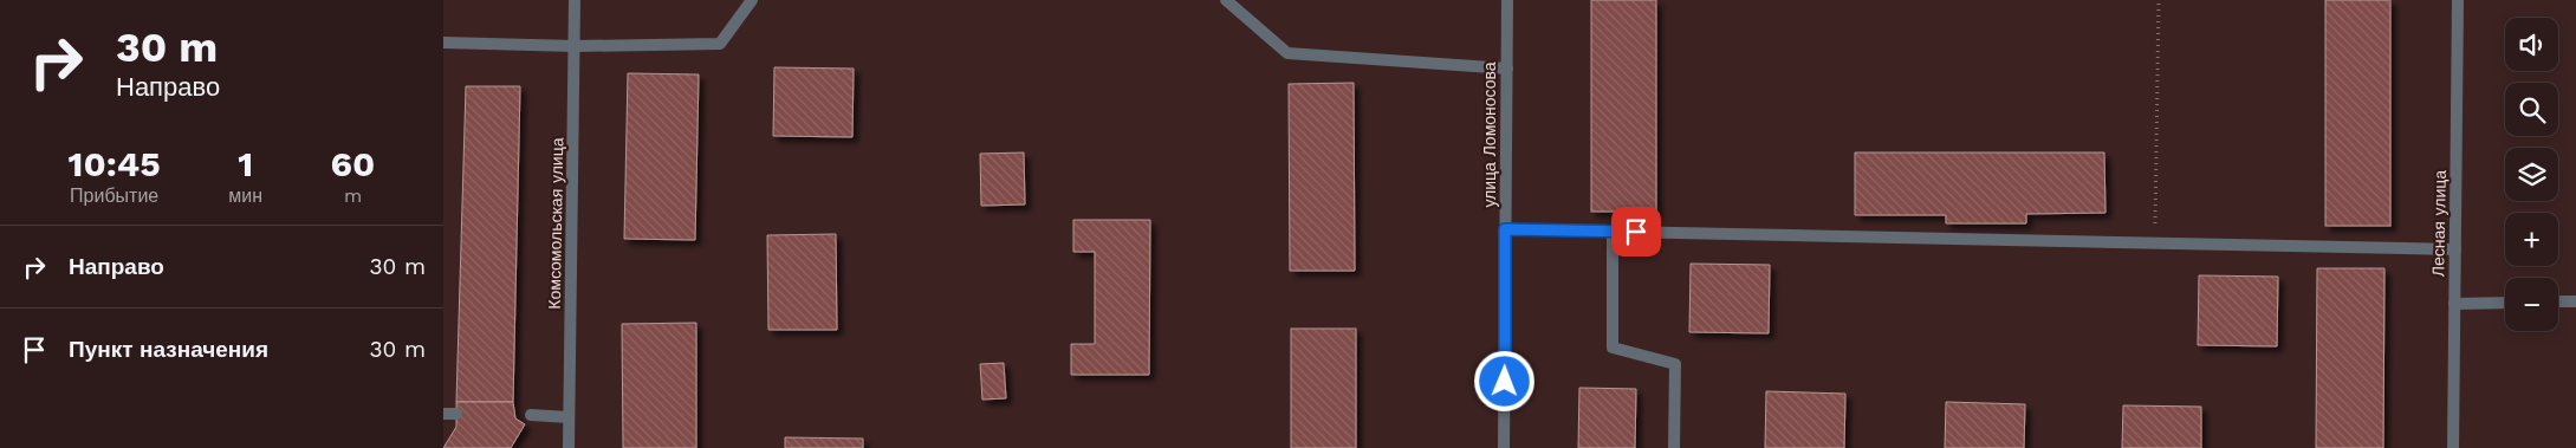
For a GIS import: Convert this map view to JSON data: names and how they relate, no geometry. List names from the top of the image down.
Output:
{
  "streets": {
    "street": ["улица Ломоносова", "Комсомольская улица", "Лесная улица"]
  },
  "page": {
    "turn": ["30 m", "Направо"],
    "map_buttons": ["+", "−"],
    "eta": [
      "10:45",
      "Прибытие",
      "1",
      "мин",
      "60",
      "m"
    ],
    "list": [
      {
        "name": "Направо",
        "value": "30 m"
      },
      {
        "name": "Пункт назначения",
        "value": "30 m"
      }
    ]
  }
}
